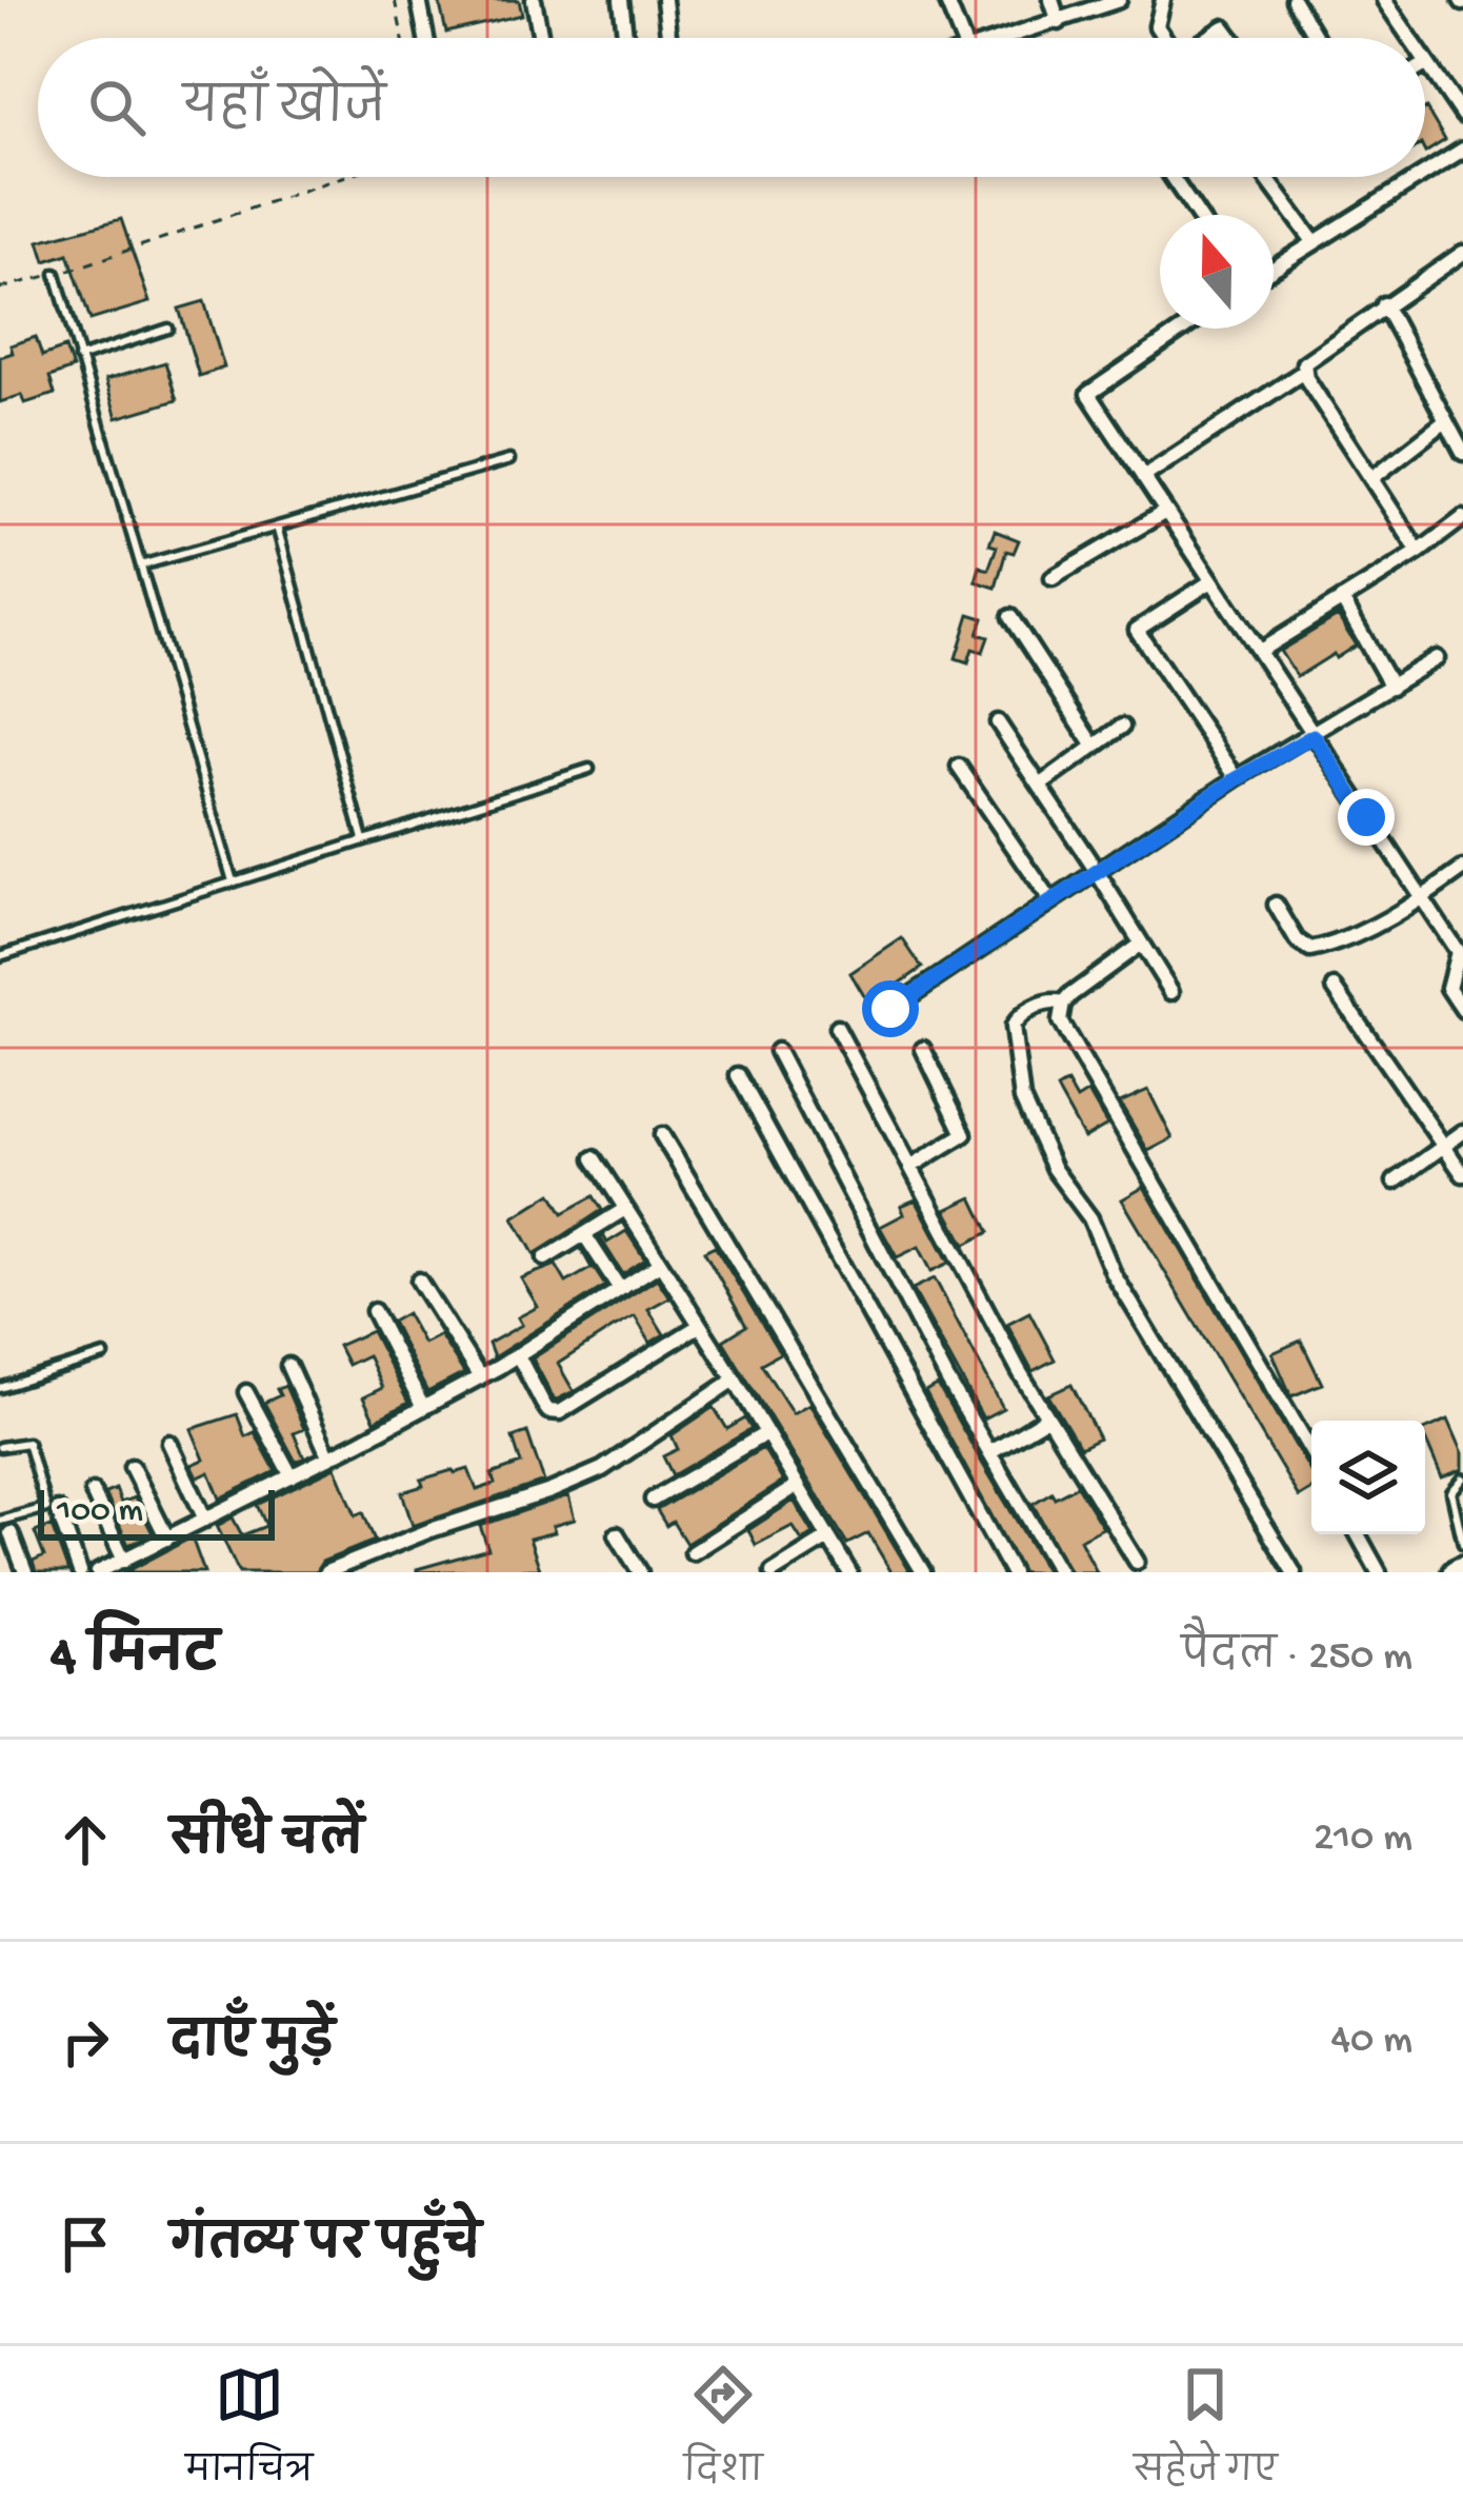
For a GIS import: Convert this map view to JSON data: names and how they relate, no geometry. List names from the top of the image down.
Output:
{
  "scale_bar": "100 m",
  "north": "top",
  "page": {
    "search": "यहाँ खोजें",
    "scale": "100 m",
    "heading": ["4 मिनट", "पैदल · 250 m"],
    "list": [
      ["सीधे चलें", "210 m"],
      ["दाएँ मुड़ें", "40 m"],
      "गंतव्य पर पहुँचे"
    ],
    "nav": ["मानचित्र", "दिशा", "सहेजे गए"]
  }
}
